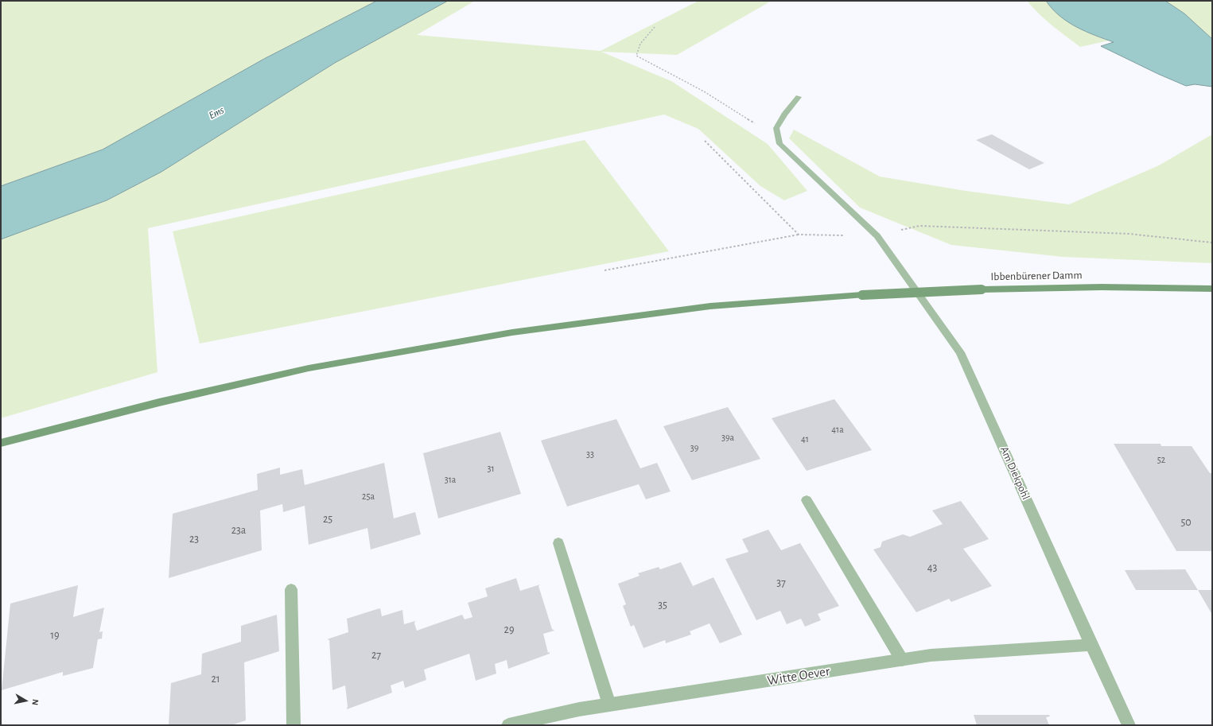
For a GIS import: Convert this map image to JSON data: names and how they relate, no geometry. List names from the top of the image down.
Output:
{
  "streets": {
    "main road": ["Ibbenbürener Damm"],
    "street": ["Am Diekpohl", "Witte Oever"]
  },
  "crossings": [
    ["Am Diekpohl", "Witte Oever"]
  ],
  "water": ["Ems"],
  "house_numbers": [
    "41a",
    "39a",
    "41",
    "39",
    "33",
    "52",
    "31",
    "31a",
    "25a",
    "25",
    "50",
    "23a",
    "23",
    "43",
    "37",
    "35",
    "29",
    "19",
    "27",
    "21"
  ],
  "north": "right"
}
